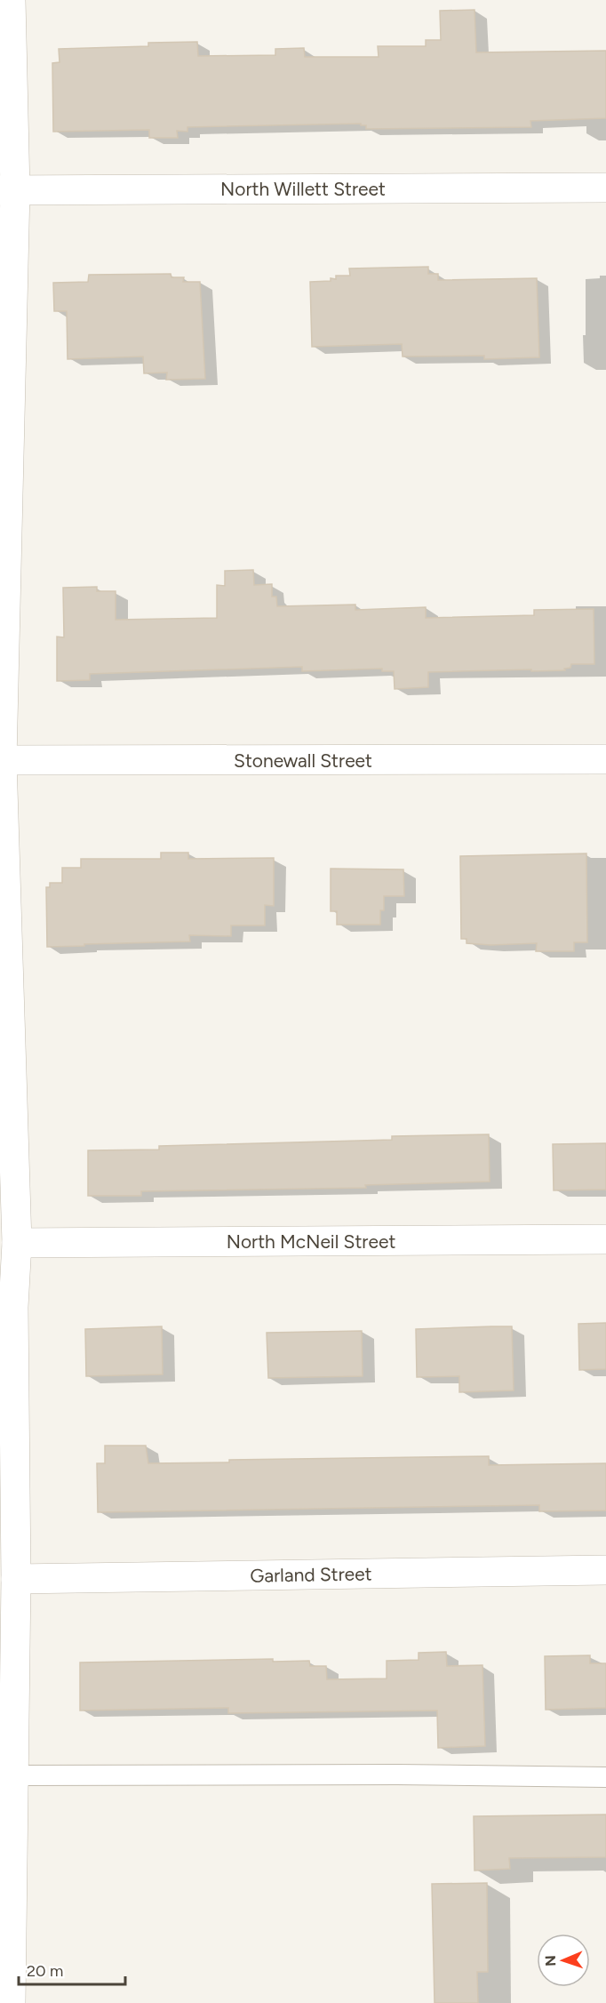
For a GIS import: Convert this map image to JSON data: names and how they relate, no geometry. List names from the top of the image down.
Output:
{
  "streets": {
    "street": [
      "North Willett Street",
      "Stonewall Street",
      "North McNeil Street",
      "Garland Street"
    ]
  },
  "scale_bar": "20 m",
  "north": "left"
}
